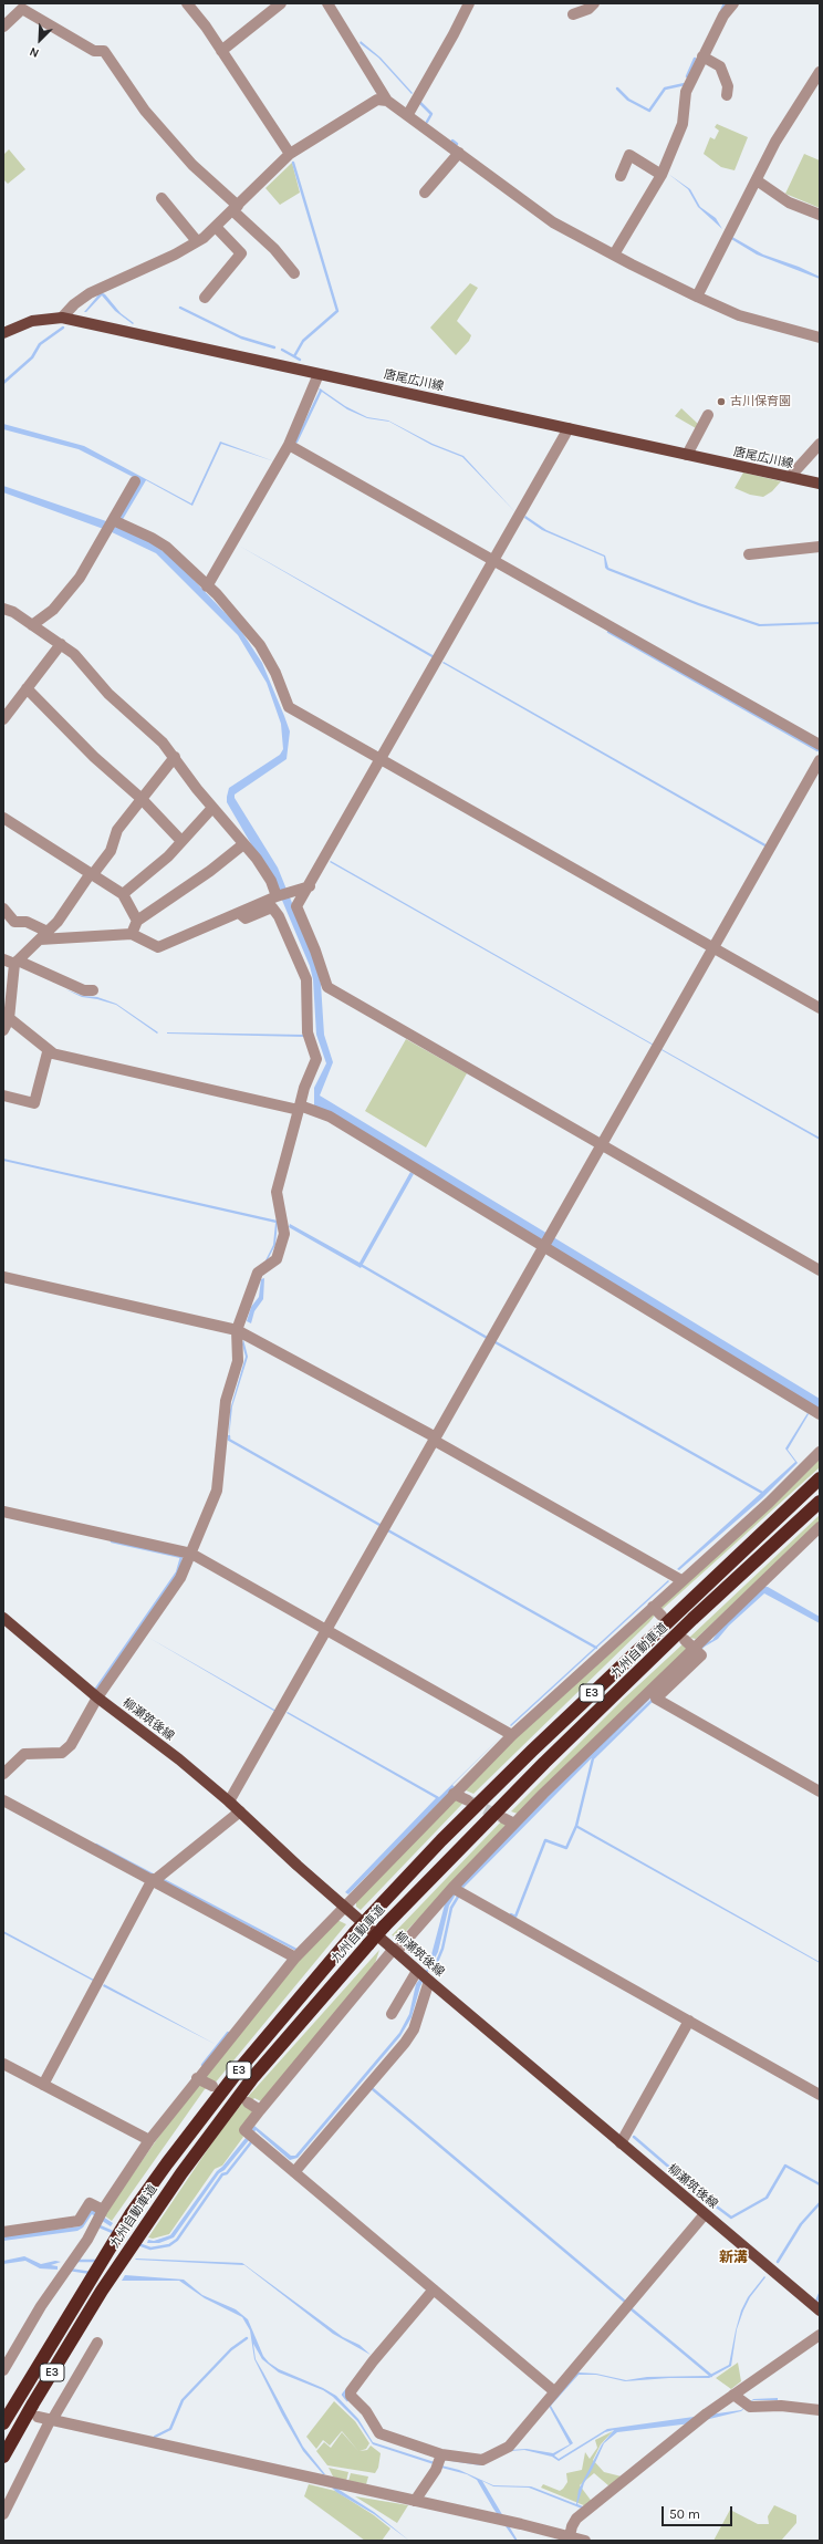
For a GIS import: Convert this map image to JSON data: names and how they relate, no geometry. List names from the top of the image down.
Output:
{
  "streets": {
    "highway": ["九州自動車道", "E3"],
    "main road": ["唐尾広川線", "柳瀬筑後線"]
  },
  "districts": ["新溝"],
  "places": ["古川保育園"],
  "scale_bar": "50 m",
  "north": "bottom left"
}
